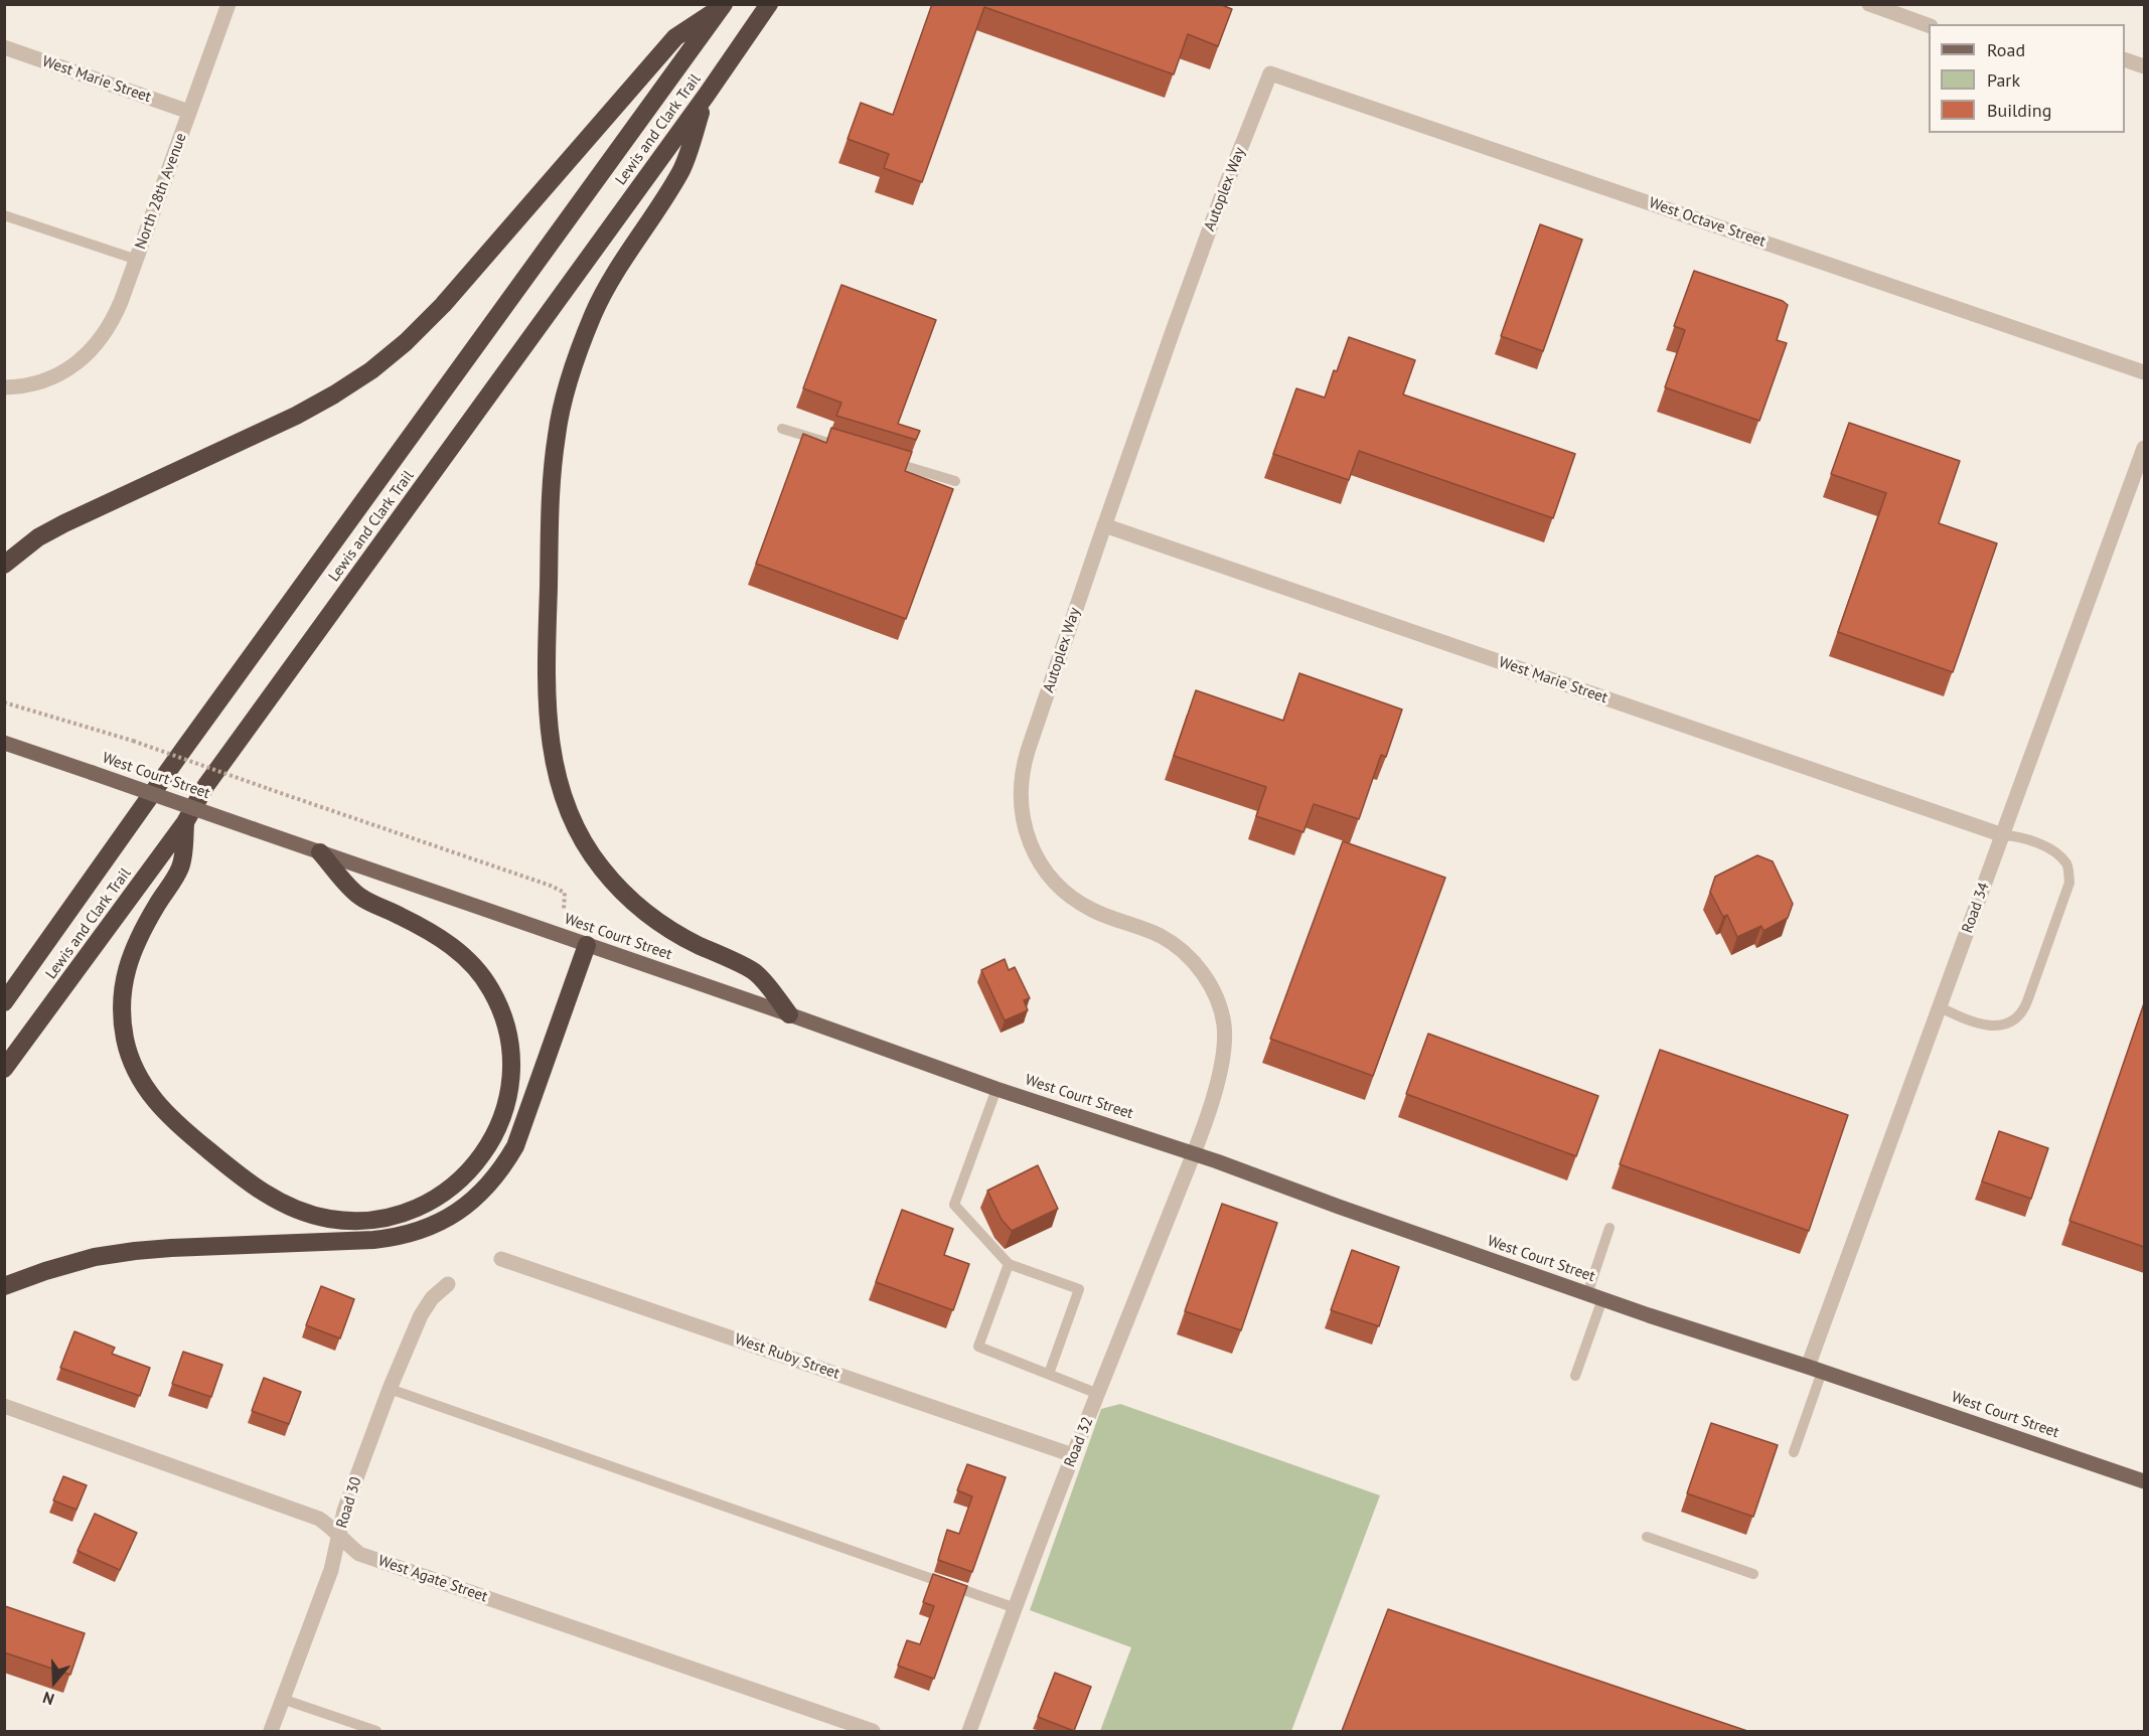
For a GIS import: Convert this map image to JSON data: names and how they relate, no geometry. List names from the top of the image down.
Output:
{
  "streets": {
    "highway": ["Lewis and Clark Trail"],
    "main road": ["West Court Street"],
    "street": [
      "West Marie Street",
      "Autoplex Way",
      "North 28th Avenue",
      "West Octave Street",
      "Road 34",
      "West Ruby Street",
      "Road 32",
      "Road 30",
      "West Agate Street"
    ]
  },
  "crossings": [
    ["West Marie Street", "Autoplex Way"],
    ["West Marie Street", "North 28th Avenue"],
    ["West Marie Street", "Road 34"],
    ["Autoplex Way", "West Octave Street"],
    ["Autoplex Way", "West Court Street"],
    ["Autoplex Way", "Road 32"],
    ["West Court Street", "Road 34"],
    ["West Court Street", "Road 32"],
    ["West Ruby Street", "Road 32"],
    ["Road 30", "West Agate Street"]
  ],
  "legend": ["Road", "Park", "Building"],
  "north": "bottom"
}
